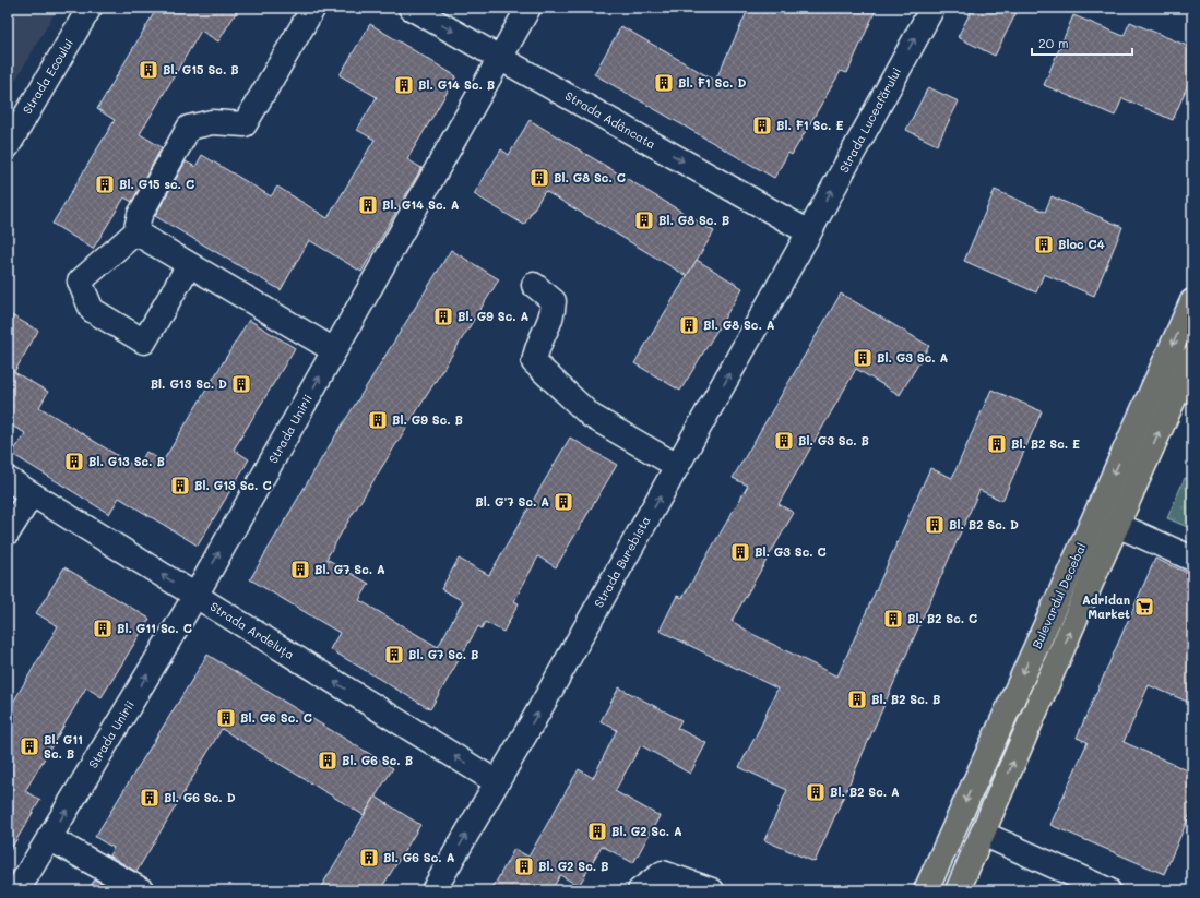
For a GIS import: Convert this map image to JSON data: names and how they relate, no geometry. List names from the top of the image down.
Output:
{
  "streets": {
    "main road": ["Bulevardul Decebal"],
    "street": [
      "Strada Ecoului",
      "Strada Adâncata",
      "Strada Luceafărului",
      "Strada Unirii",
      "Strada Burebista",
      "Strada Ardeluța"
    ]
  },
  "crossings": [
    ["Strada Adâncata", "Strada Luceafărului"],
    ["Strada Adâncata", "Strada Unirii"],
    ["Strada Adâncata", "Strada Burebista"],
    ["Strada Luceafărului", "Strada Burebista"],
    ["Strada Unirii", "Strada Ardeluța"],
    ["Strada Burebista", "Strada Ardeluța"]
  ],
  "one_way": [
    "Strada Adâncata",
    "Strada Luceafărului",
    "Strada Unirii",
    "Strada Burebista",
    "Strada Ardeluța"
  ],
  "places": {
    "building": [
      "Bl. G15 Sc. B",
      "Bl. F1 Sc. D",
      "Bl. G14 Sc. B",
      "Bl. F1 Sc. E",
      "Bl. G8 Sc. C",
      "Bl. G15 sc. C",
      "Bl. G14 Sc. A",
      "Bl. G8 Sc. B",
      "Bloc C4",
      "Bl. G9 Sc. A",
      "Bl. G8 Sc. A",
      "Bl. G3 Sc. A",
      "Bl. G13 Sc. D",
      "Bl. G9 Sc. B",
      "Bl. G3 Sc. B",
      "Bl. B2 Sc. E",
      "Bl. G13 Sc. B",
      "Bl. G13 Sc. C",
      "Bl. G'7 Sc. A",
      "Bl. B2 Sc. D",
      "Bl. G3 Sc. C",
      "Bl. G7 Sc. A",
      "Bl. B2 Sc. C",
      "Bl. G11 Sc. C",
      "Bl. G7 Sc. B",
      "Bl. B2 Sc. B",
      "Bl. G6 Sc. C",
      "Bl. G11 Sc. B",
      "Bl. G6 Sc. B",
      "Bl. B2 Sc. A",
      "Bl. G6 Sc. D",
      "Bl. G2 Sc. A",
      "Bl. G6 Sc. A",
      "Bl. G2 Sc. B"
    ],
    "supermarket": ["Adridan Market"]
  },
  "scale_bar": "20 m"
}
